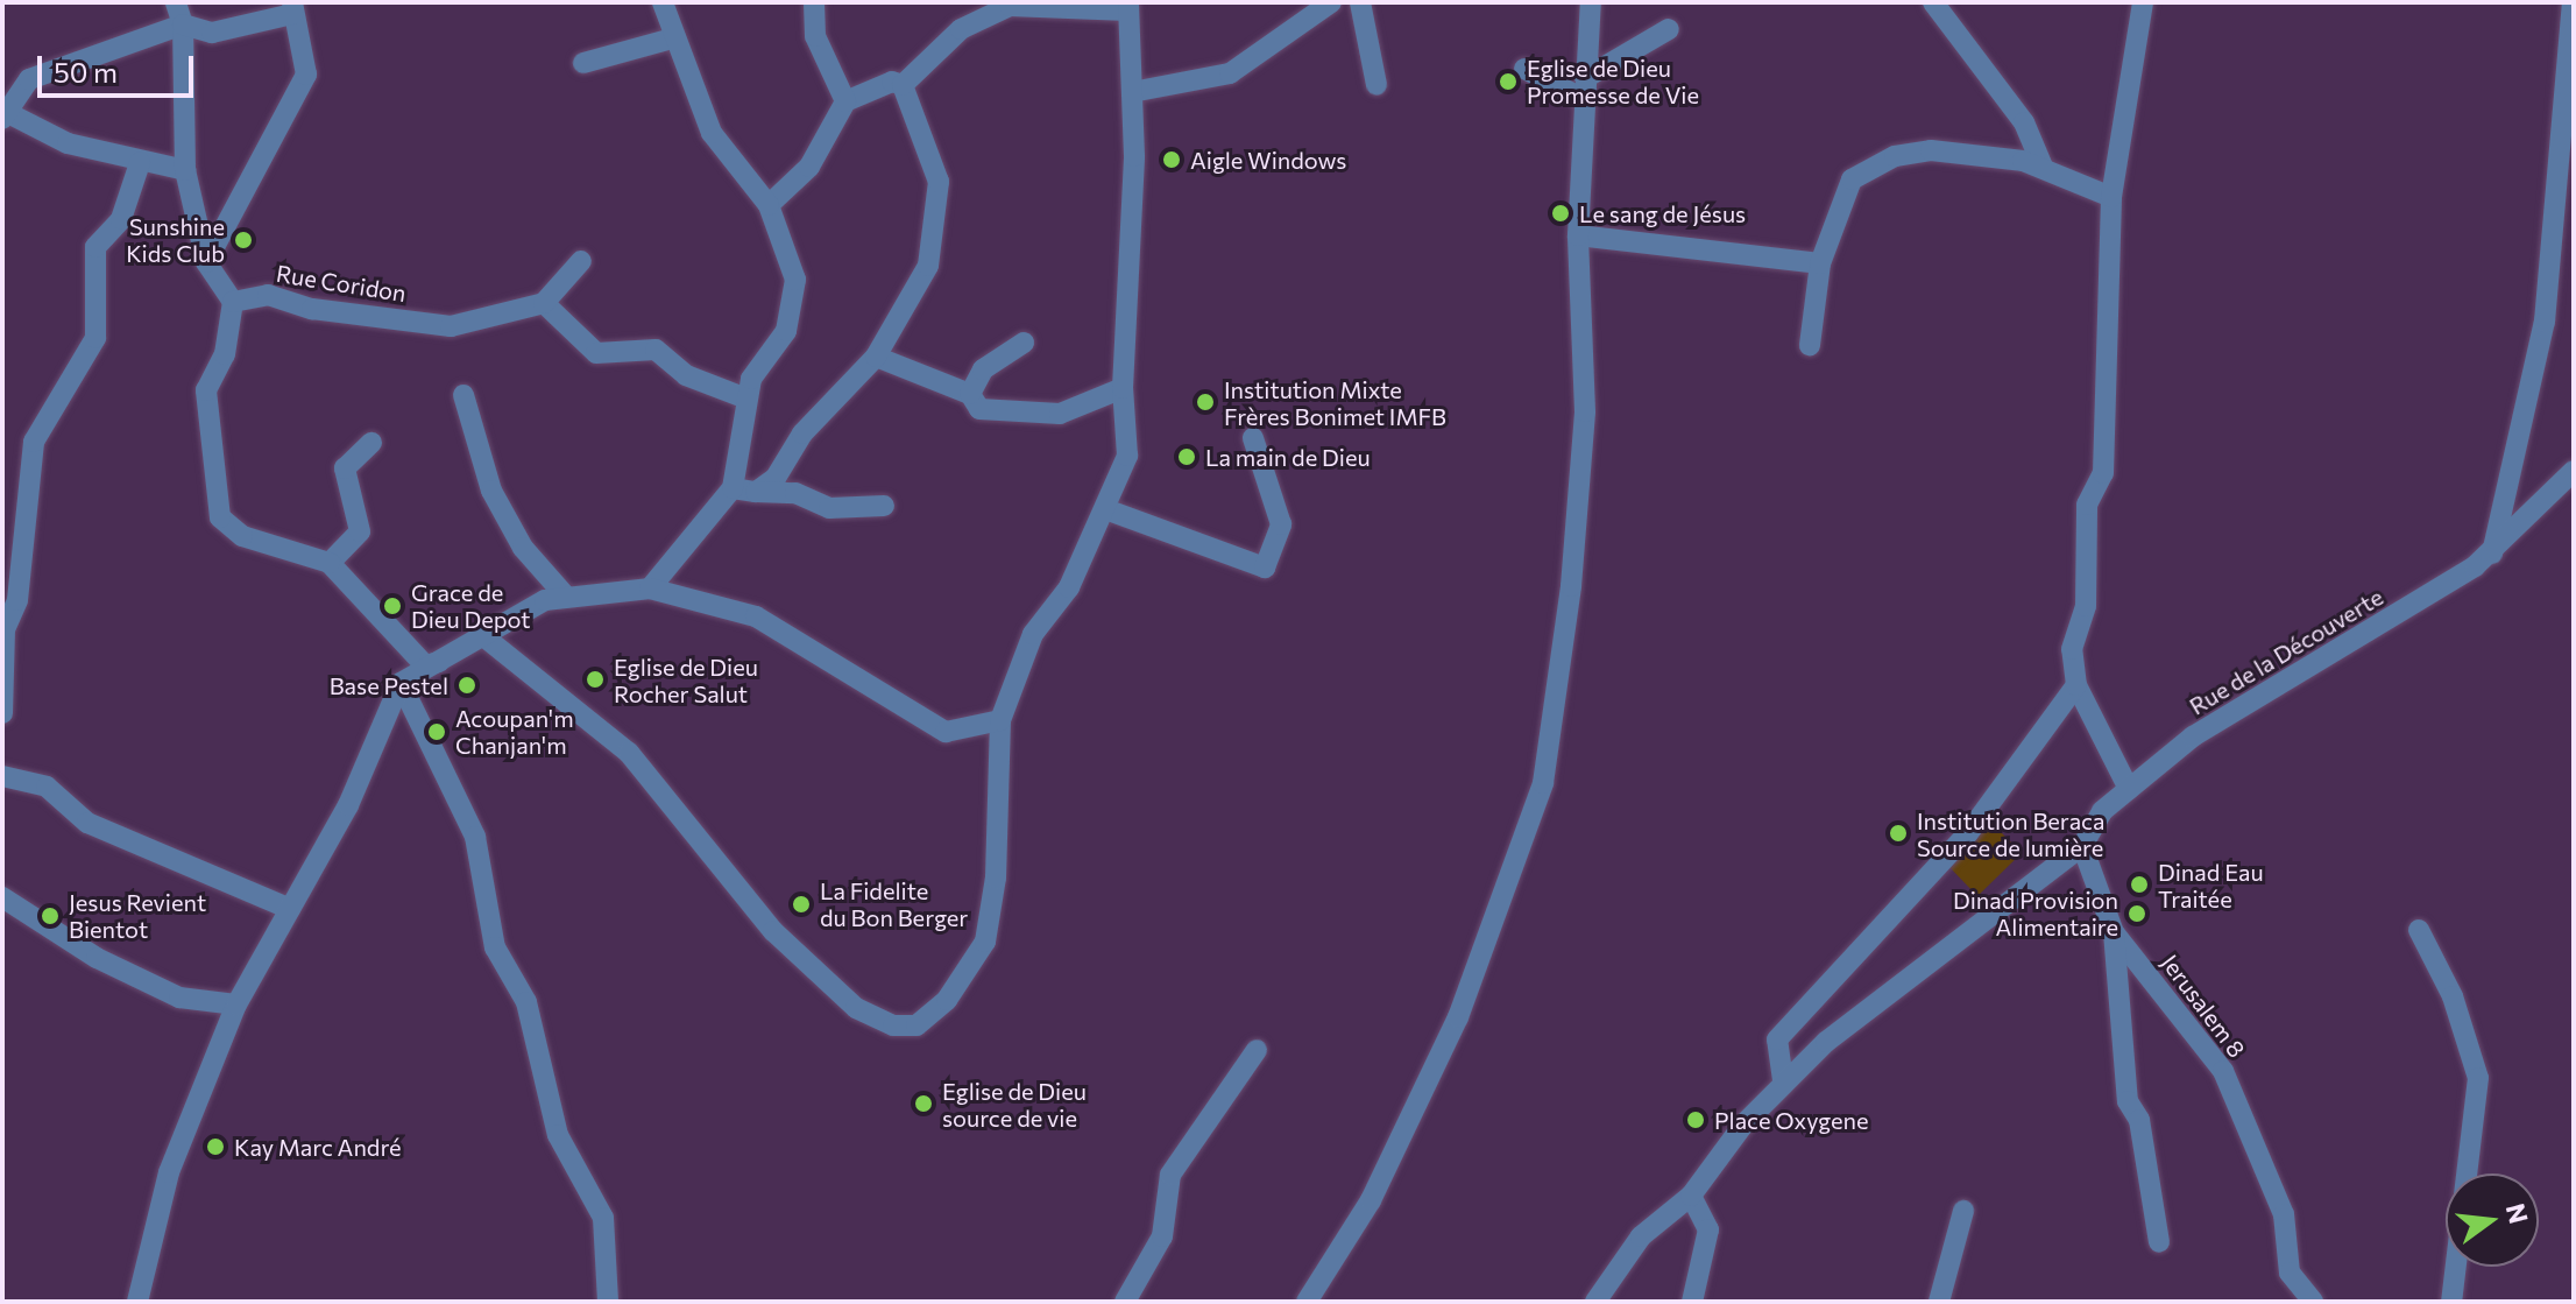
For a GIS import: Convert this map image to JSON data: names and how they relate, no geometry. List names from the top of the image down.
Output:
{
  "streets": {
    "street": ["Rue Coridon", "Rue de la Découverte", "Jerusalem 8"]
  },
  "crossings": [
    ["Rue de la Découverte", "Jerusalem 8"]
  ],
  "places": [
    "Eglise de Dieu Promesse de Vie",
    "Aigle Windows",
    "Le sang de Jésus",
    "Sunshine Kids Club",
    "Institution Mixte Frères Bonimet IMFB",
    "La main de Dieu",
    "Grace de Dieu Depot",
    "Eglise de Dieu Rocher Salut",
    "Base Pestel",
    "Acoupan'm Chanjan'm",
    "Institution Beraca Source de lumière",
    "Dinad Eau Traitée",
    "La Fidelite du Bon Berger",
    "Dinad Provision Alimentaire",
    "Jesus Revient Bientot",
    "Eglise de Dieu source de vie",
    "Place Oxygene",
    "Kay Marc André"
  ],
  "scale_bar": "50 m",
  "north": "right"
}
